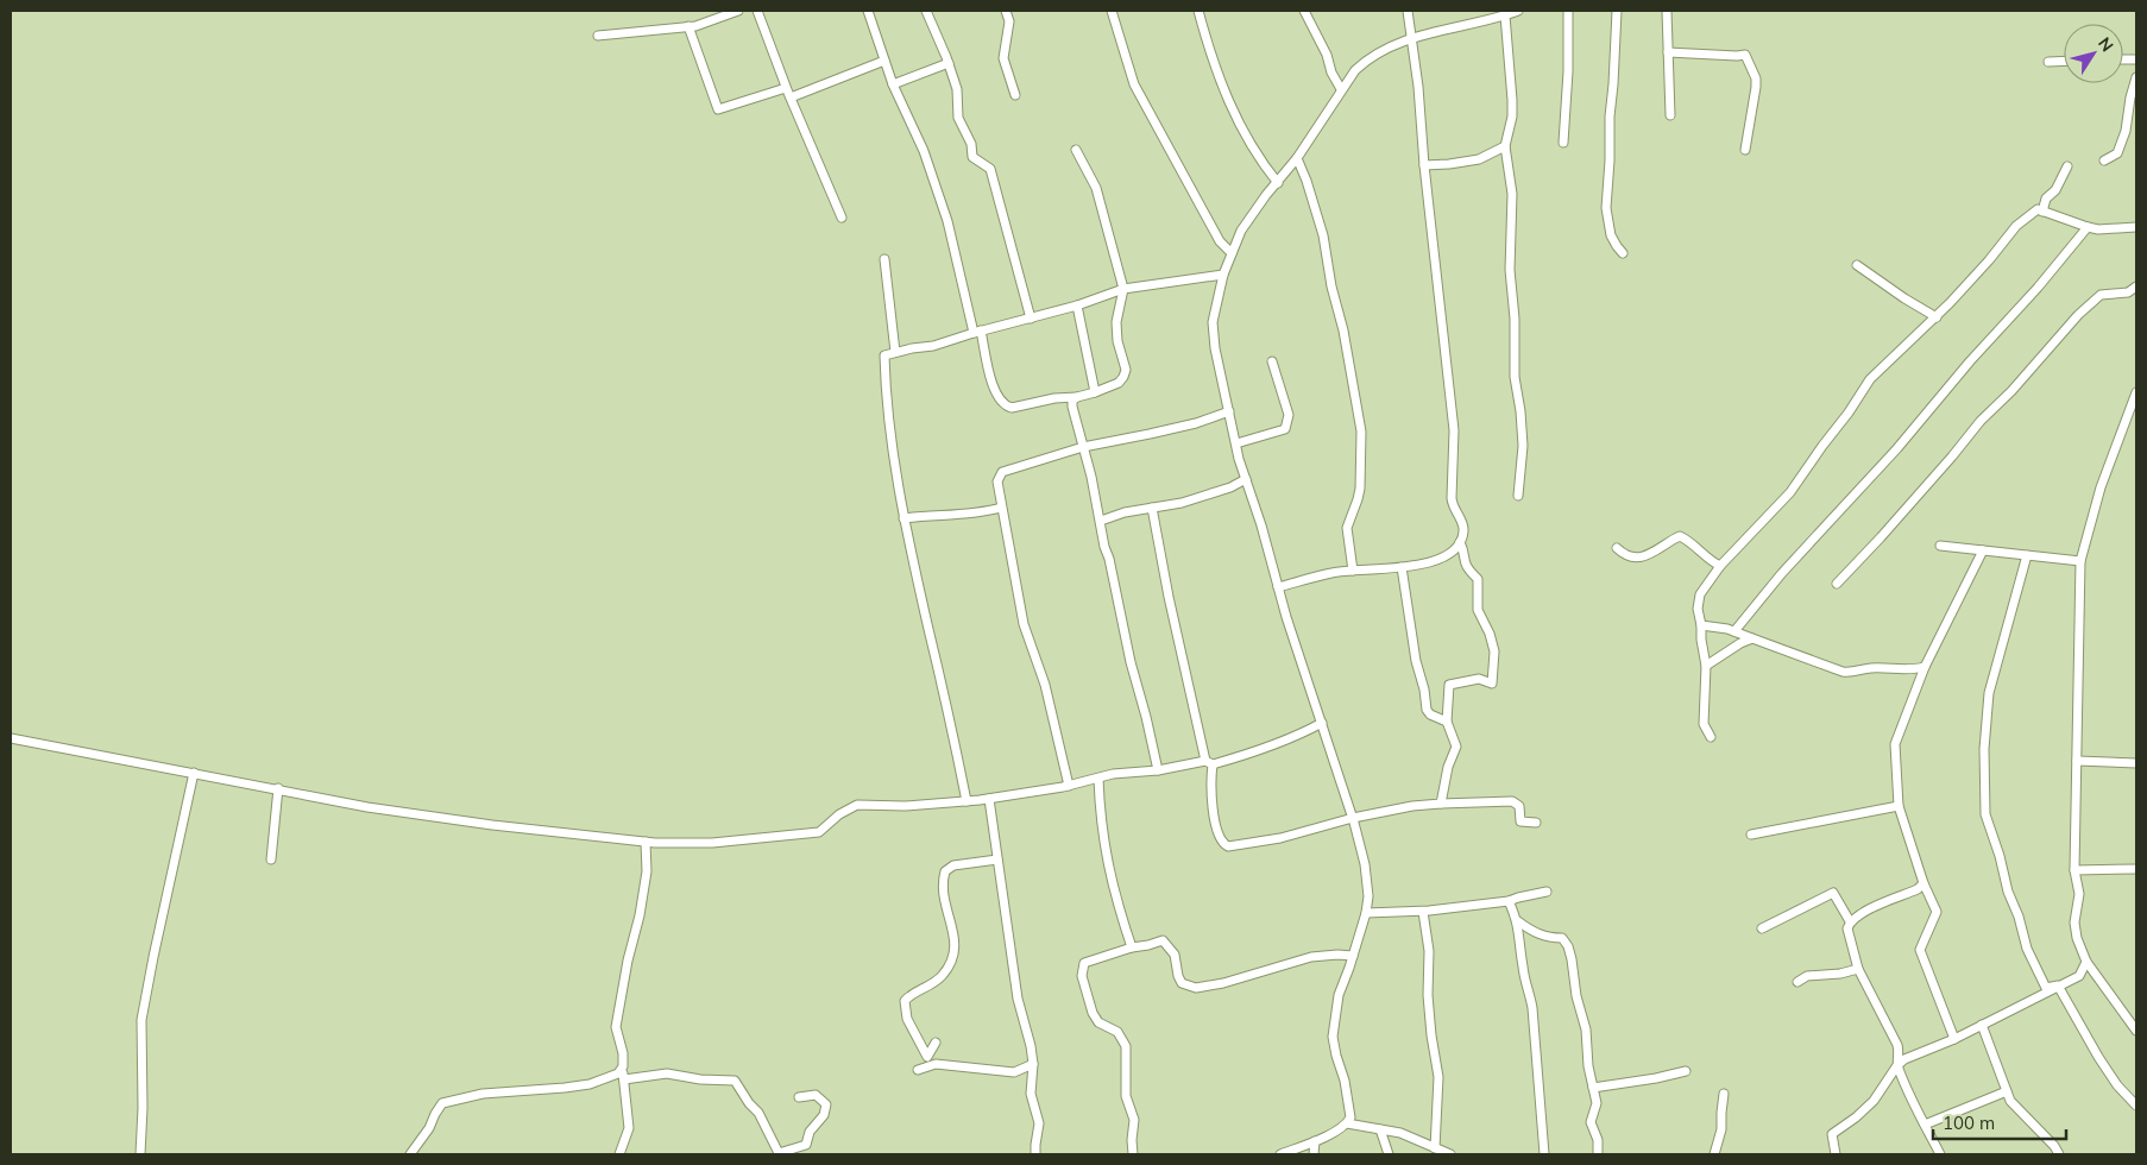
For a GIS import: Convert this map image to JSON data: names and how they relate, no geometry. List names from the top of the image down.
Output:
{
  "scale_bar": "100 m",
  "north": "top right"
}
